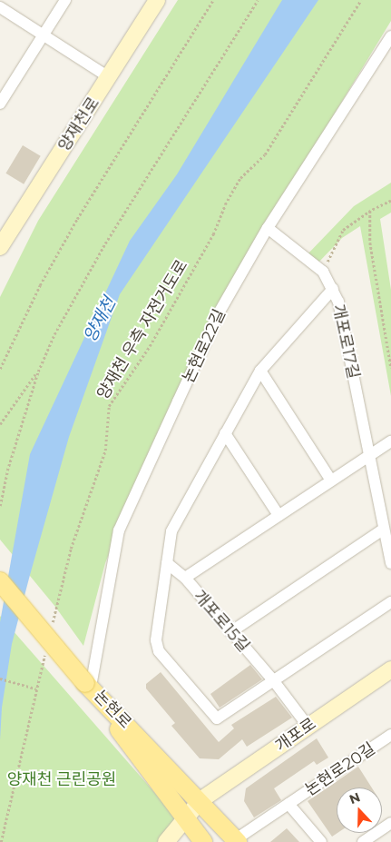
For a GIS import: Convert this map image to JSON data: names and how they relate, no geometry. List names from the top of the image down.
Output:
{
  "streets": {
    "main road": ["논현로"],
    "street": [
      "양재천로",
      "개포로17길",
      "논현로22길",
      "개포로15길",
      "개포로",
      "논현로20길"
    ],
    "path": ["양재천 우측 자전거도로"]
  },
  "crossings": [
    ["개포로17길", "논현로22길"],
    ["논현로22길", "논현로"],
    ["개포로15길", "개포로"],
    ["논현로", "개포로"],
    ["논현로", "논현로20길"]
  ],
  "water": ["양재천"],
  "parks": ["양재천 근린공원"],
  "north": "top"
}
